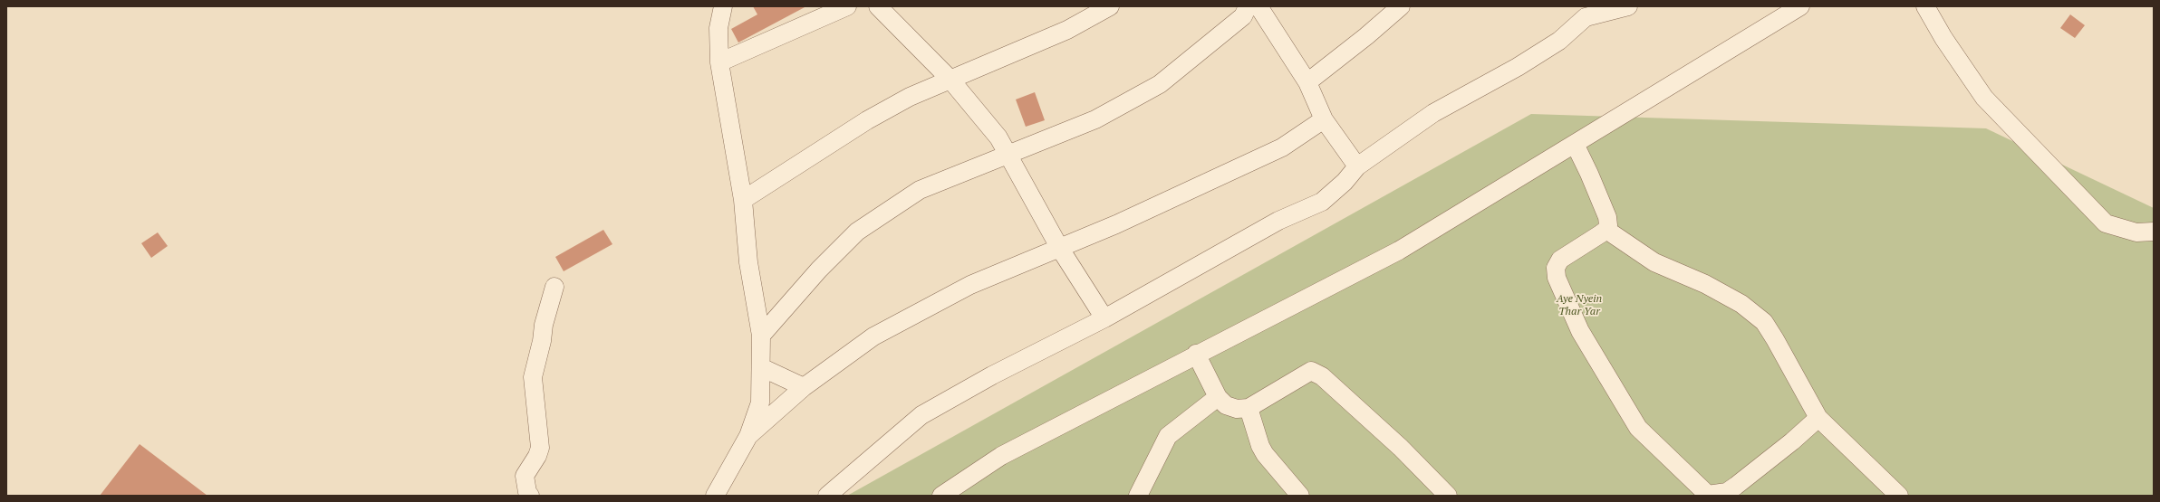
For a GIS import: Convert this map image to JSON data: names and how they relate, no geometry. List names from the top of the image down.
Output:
{
  "parks": ["Aye Nyein Thar Yar"]
}
